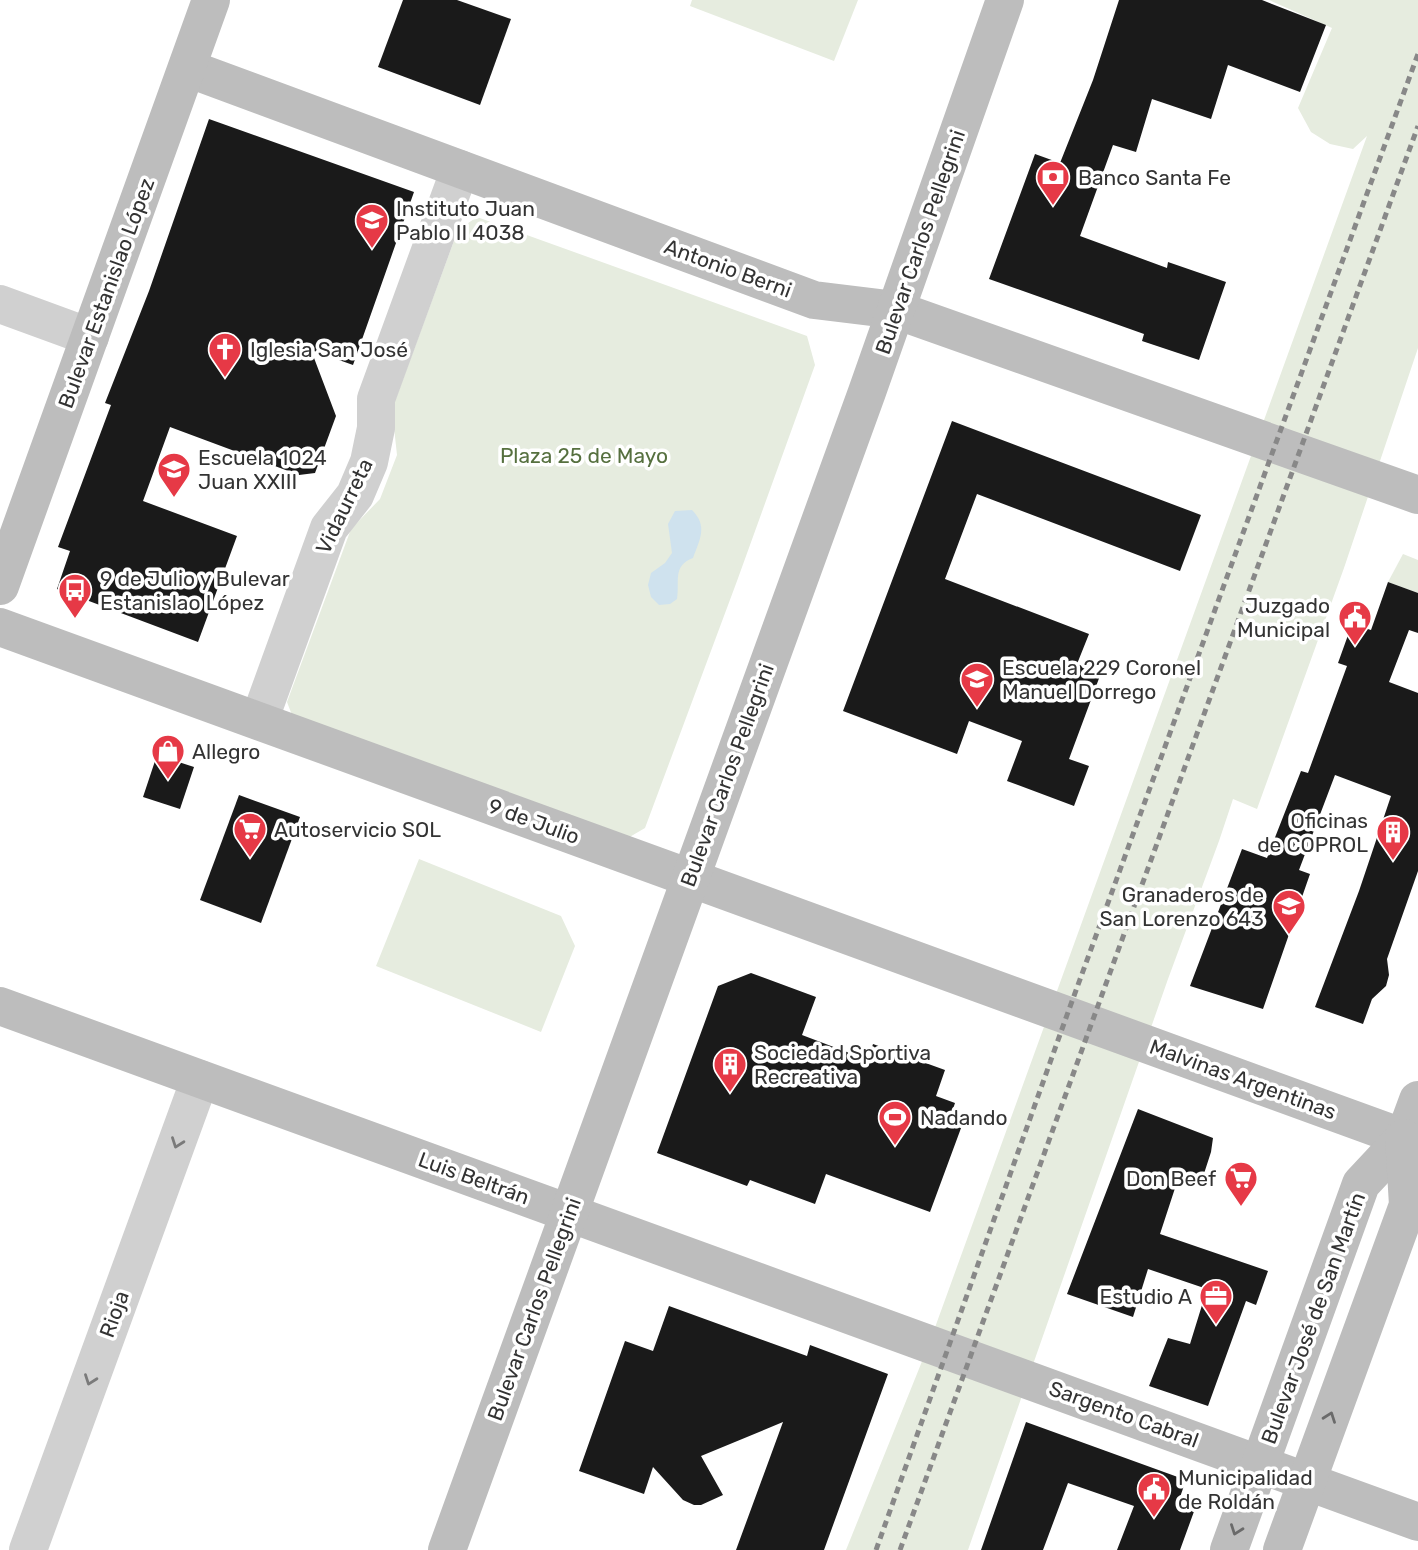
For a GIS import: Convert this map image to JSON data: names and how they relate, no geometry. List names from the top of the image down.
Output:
{
  "streets": {
    "street": [
      "Bulevar Carlos Pellegrini",
      "Antonio Berni",
      "Bulevar Estanislao López",
      "Vidaurreta",
      "9 de Julio",
      "Malvinas Argentinas",
      "Luis Beltrán",
      "Rioja",
      "Bulevar José de San Martín",
      "Sargento Cabral"
    ]
  },
  "crossings": [
    ["Bulevar Carlos Pellegrini", "Antonio Berni"],
    ["Bulevar Carlos Pellegrini", "9 de Julio"],
    ["Bulevar Carlos Pellegrini", "Luis Beltrán"],
    ["Antonio Berni", "Bulevar Estanislao López"],
    ["Antonio Berni", "Vidaurreta"],
    ["Vidaurreta", "9 de Julio"],
    ["9 de Julio", "Malvinas Argentinas"],
    ["Malvinas Argentinas", "Bulevar José de San Martín"],
    ["Luis Beltrán", "Rioja"],
    ["Luis Beltrán", "Sargento Cabral"],
    ["Bulevar José de San Martín", "Sargento Cabral"]
  ],
  "one_way": ["Rioja"],
  "parks": ["Plaza 25 de Mayo"],
  "places": {
    "bank": ["Banco Santa Fe"],
    "school or university": [
      "Instituto Juan Pablo II 4038",
      "Escuela 1024 Juan XXIII",
      "Escuela 229 Coronel Manuel Dorrego",
      "Granaderos de San Lorenzo 643"
    ],
    "church": ["Iglesia San José"],
    "bus stop": ["9 de Julio y Bulevar Estanislao López"],
    "public building": ["Juzgado Municipal", "Municipalidad de Roldán"],
    "shop": ["Allegro"],
    "supermarket": ["Autoservicio SOL", "Don Beef"],
    "building": ["Oficinas de COPROL", "Sociedad Sportiva Recreativa"],
    "sports": ["Nadando"],
    "office": ["Estudio A"]
  }
}
